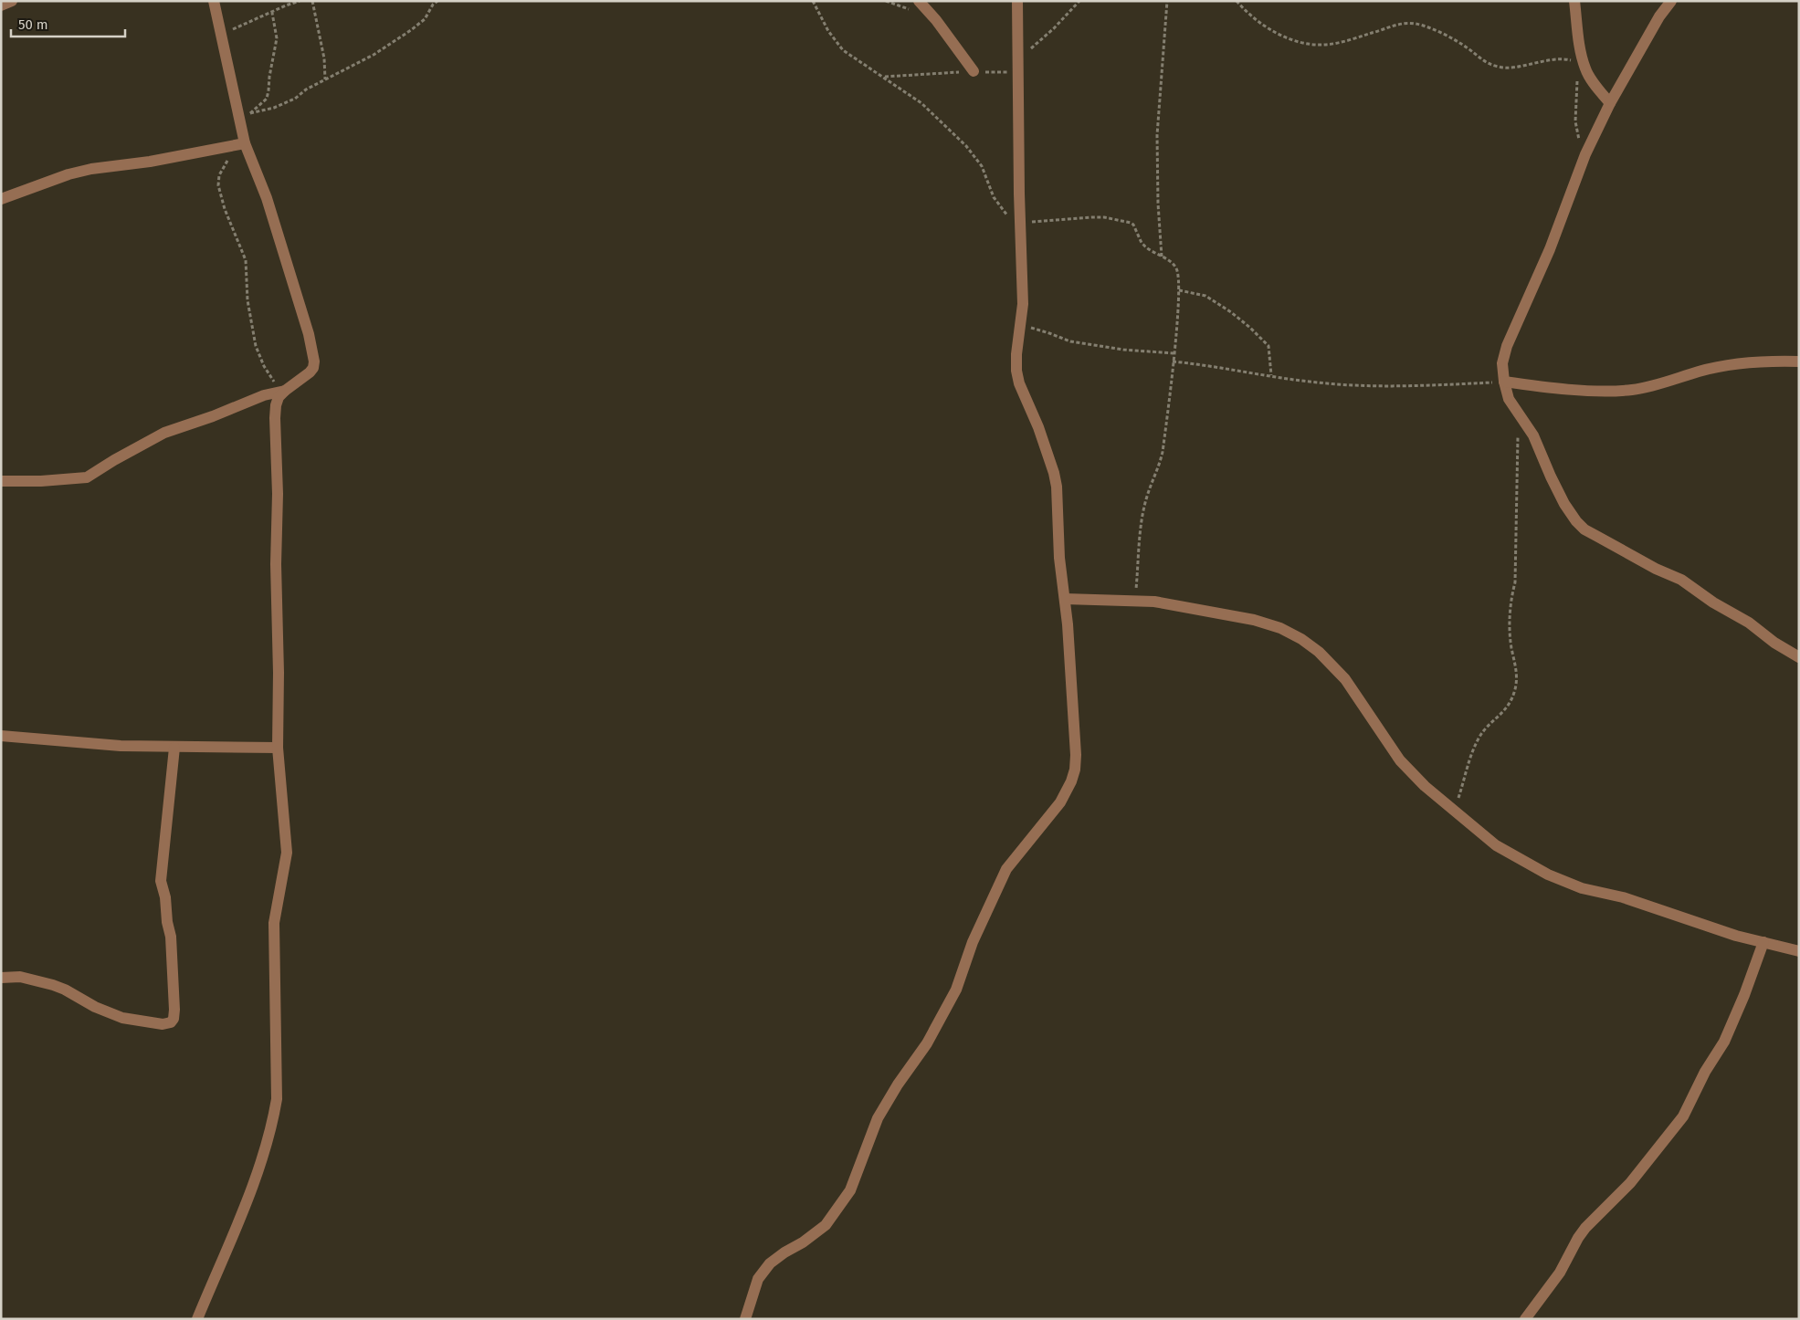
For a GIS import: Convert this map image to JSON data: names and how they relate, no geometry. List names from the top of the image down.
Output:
{
  "scale_bar": "50 m"
}
